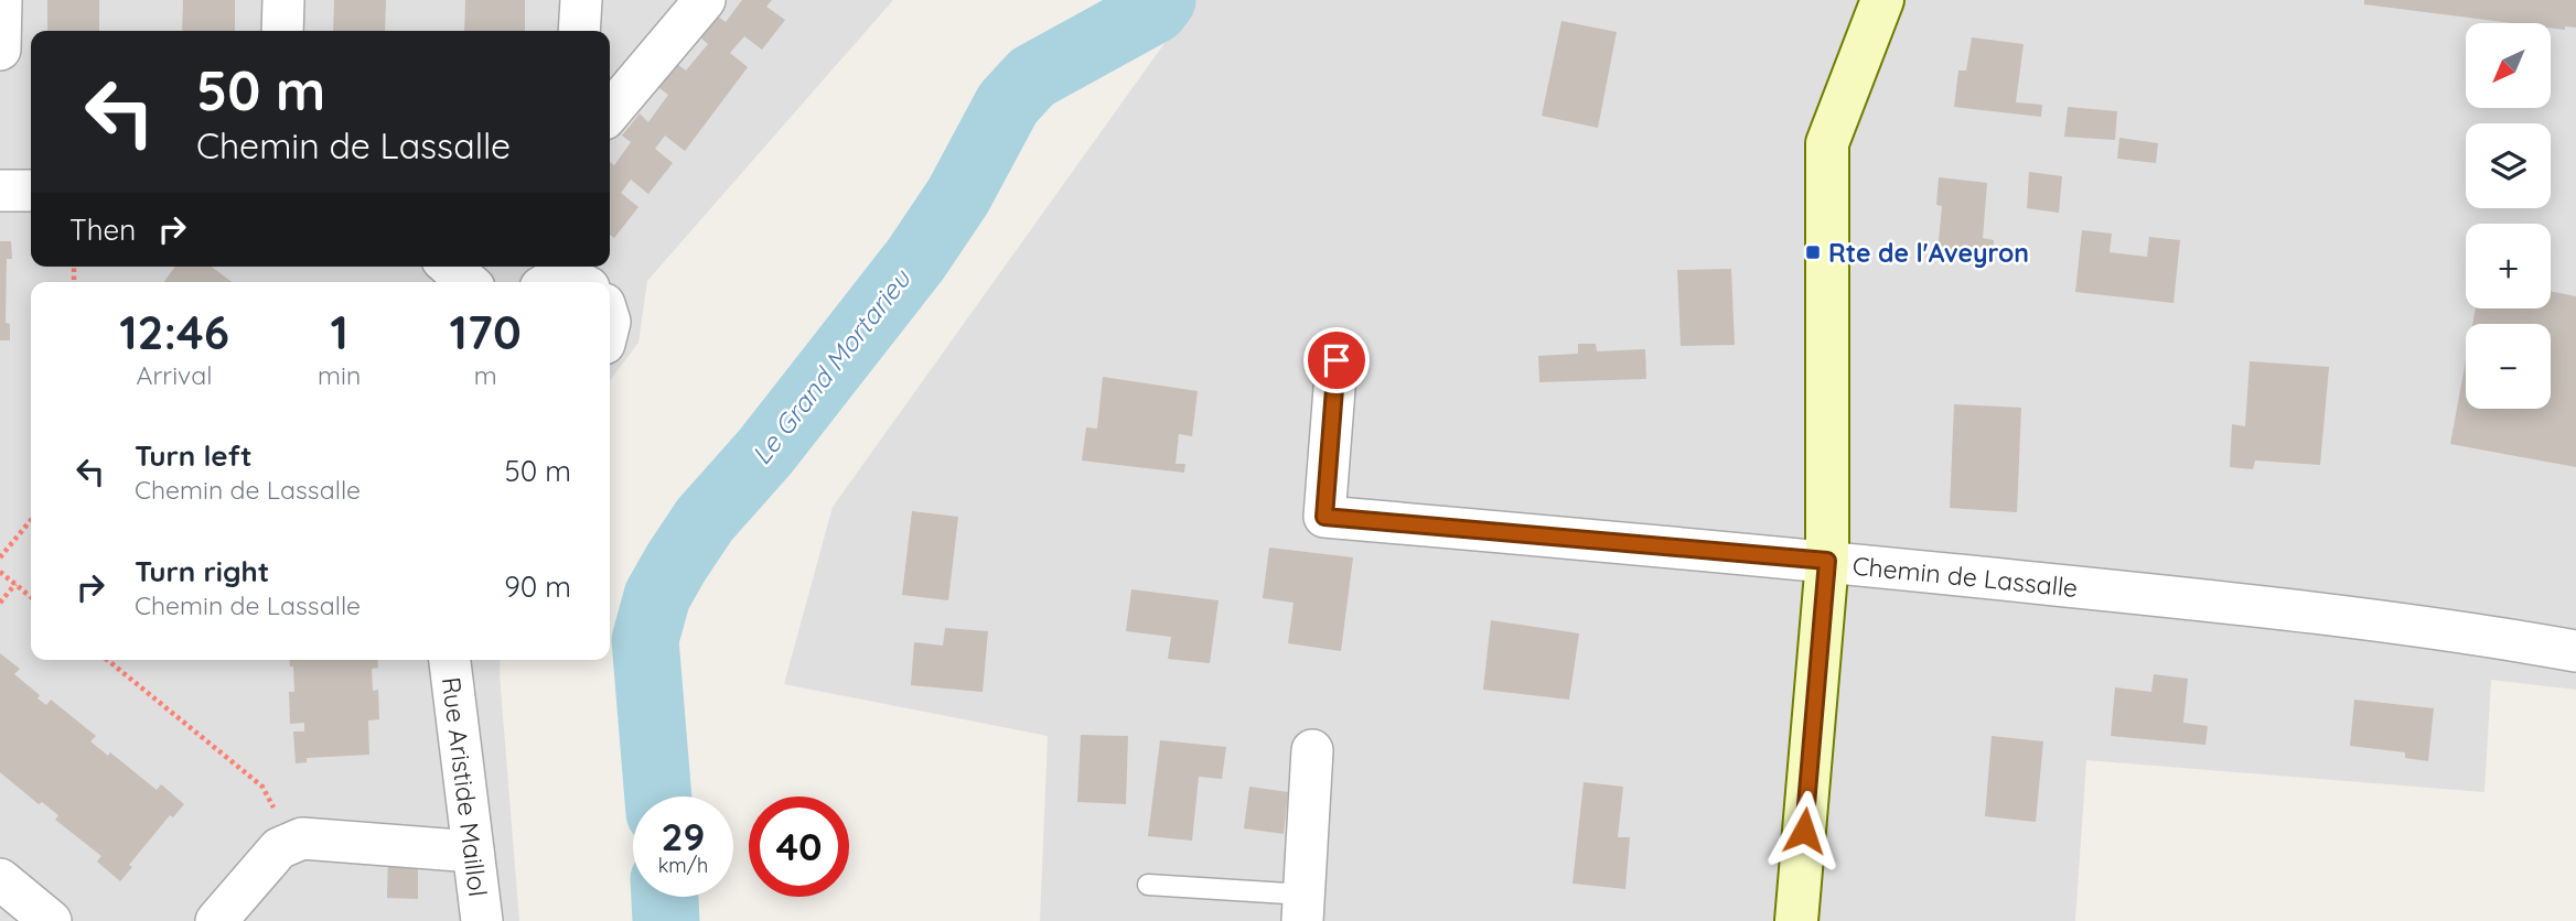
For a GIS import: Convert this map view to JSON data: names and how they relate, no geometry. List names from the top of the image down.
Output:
{
  "streets": {
    "street": ["Chemin de Lassalle", "Rue Aristide Maillol"]
  },
  "water": ["Le Grand Mortarieu"],
  "places": {
    "transit": ["Rte de l'Aveyron"]
  },
  "north": "bottom left",
  "page": {
    "map_buttons": ["+", "−"],
    "turn": ["50 m", "Chemin de Lassalle"],
    "then": "Then",
    "eta": [
      "12:46",
      "Arrival",
      "1",
      "min",
      "170",
      "m"
    ],
    "list": [
      {
        "name": "Turn left",
        "note": "Chemin de Lassalle",
        "value": "50 m"
      },
      {
        "name": "Turn right",
        "note": "Chemin de Lassalle",
        "value": "90 m"
      }
    ],
    "speed": "29 km/h",
    "limit": "40"
  }
}
